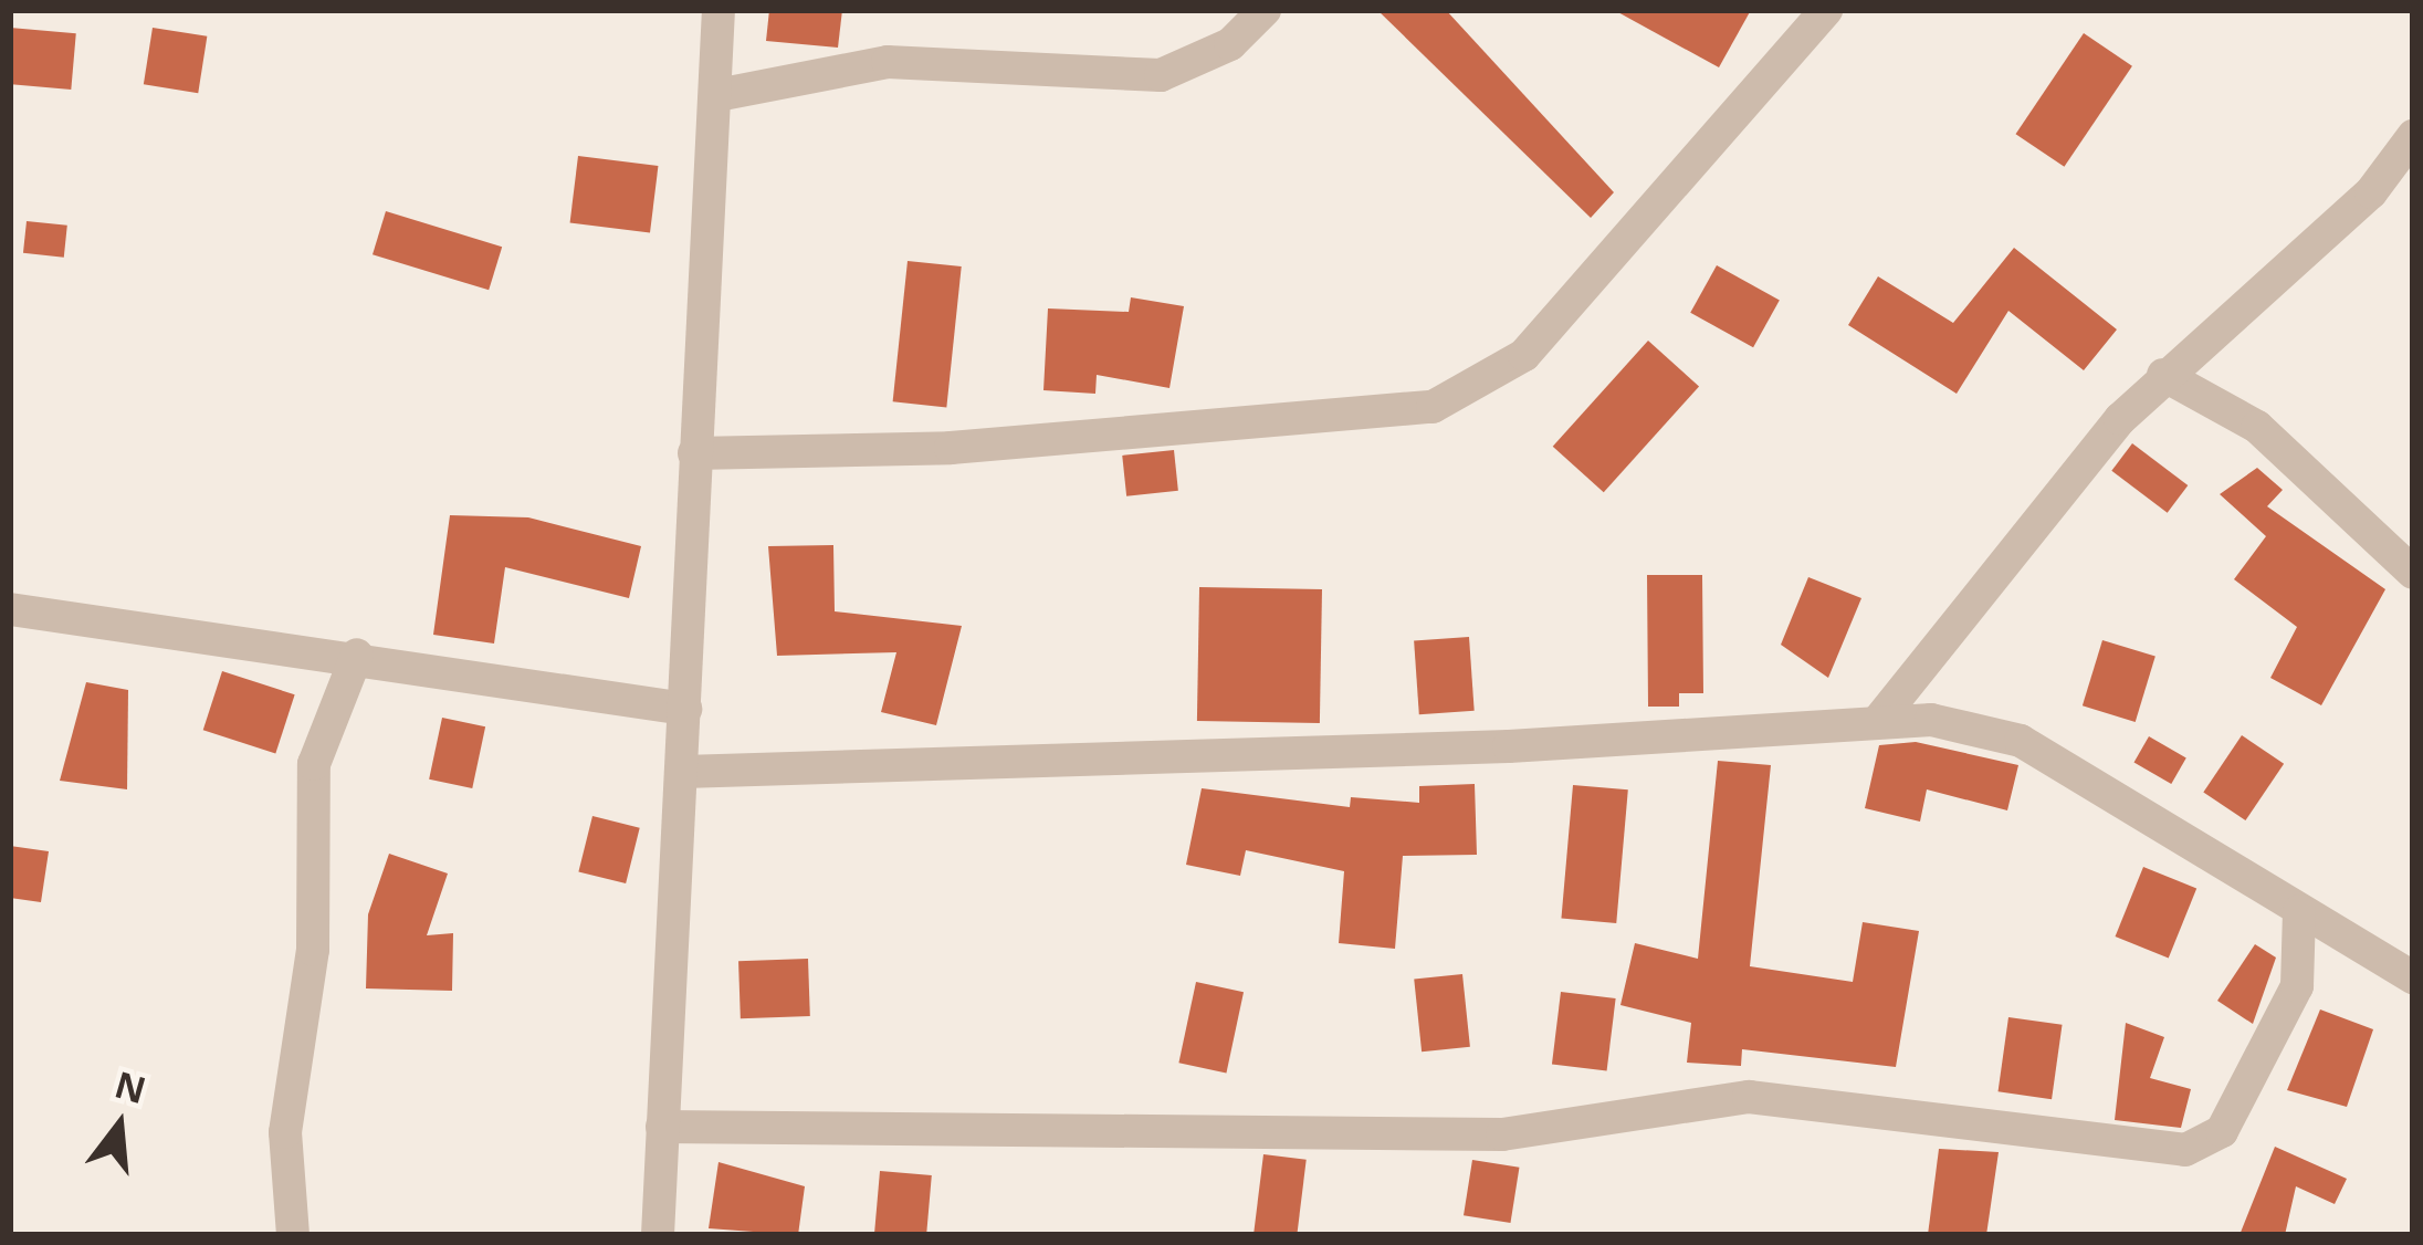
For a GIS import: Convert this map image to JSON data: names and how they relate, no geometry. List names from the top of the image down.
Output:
{
  "north": "top"
}
